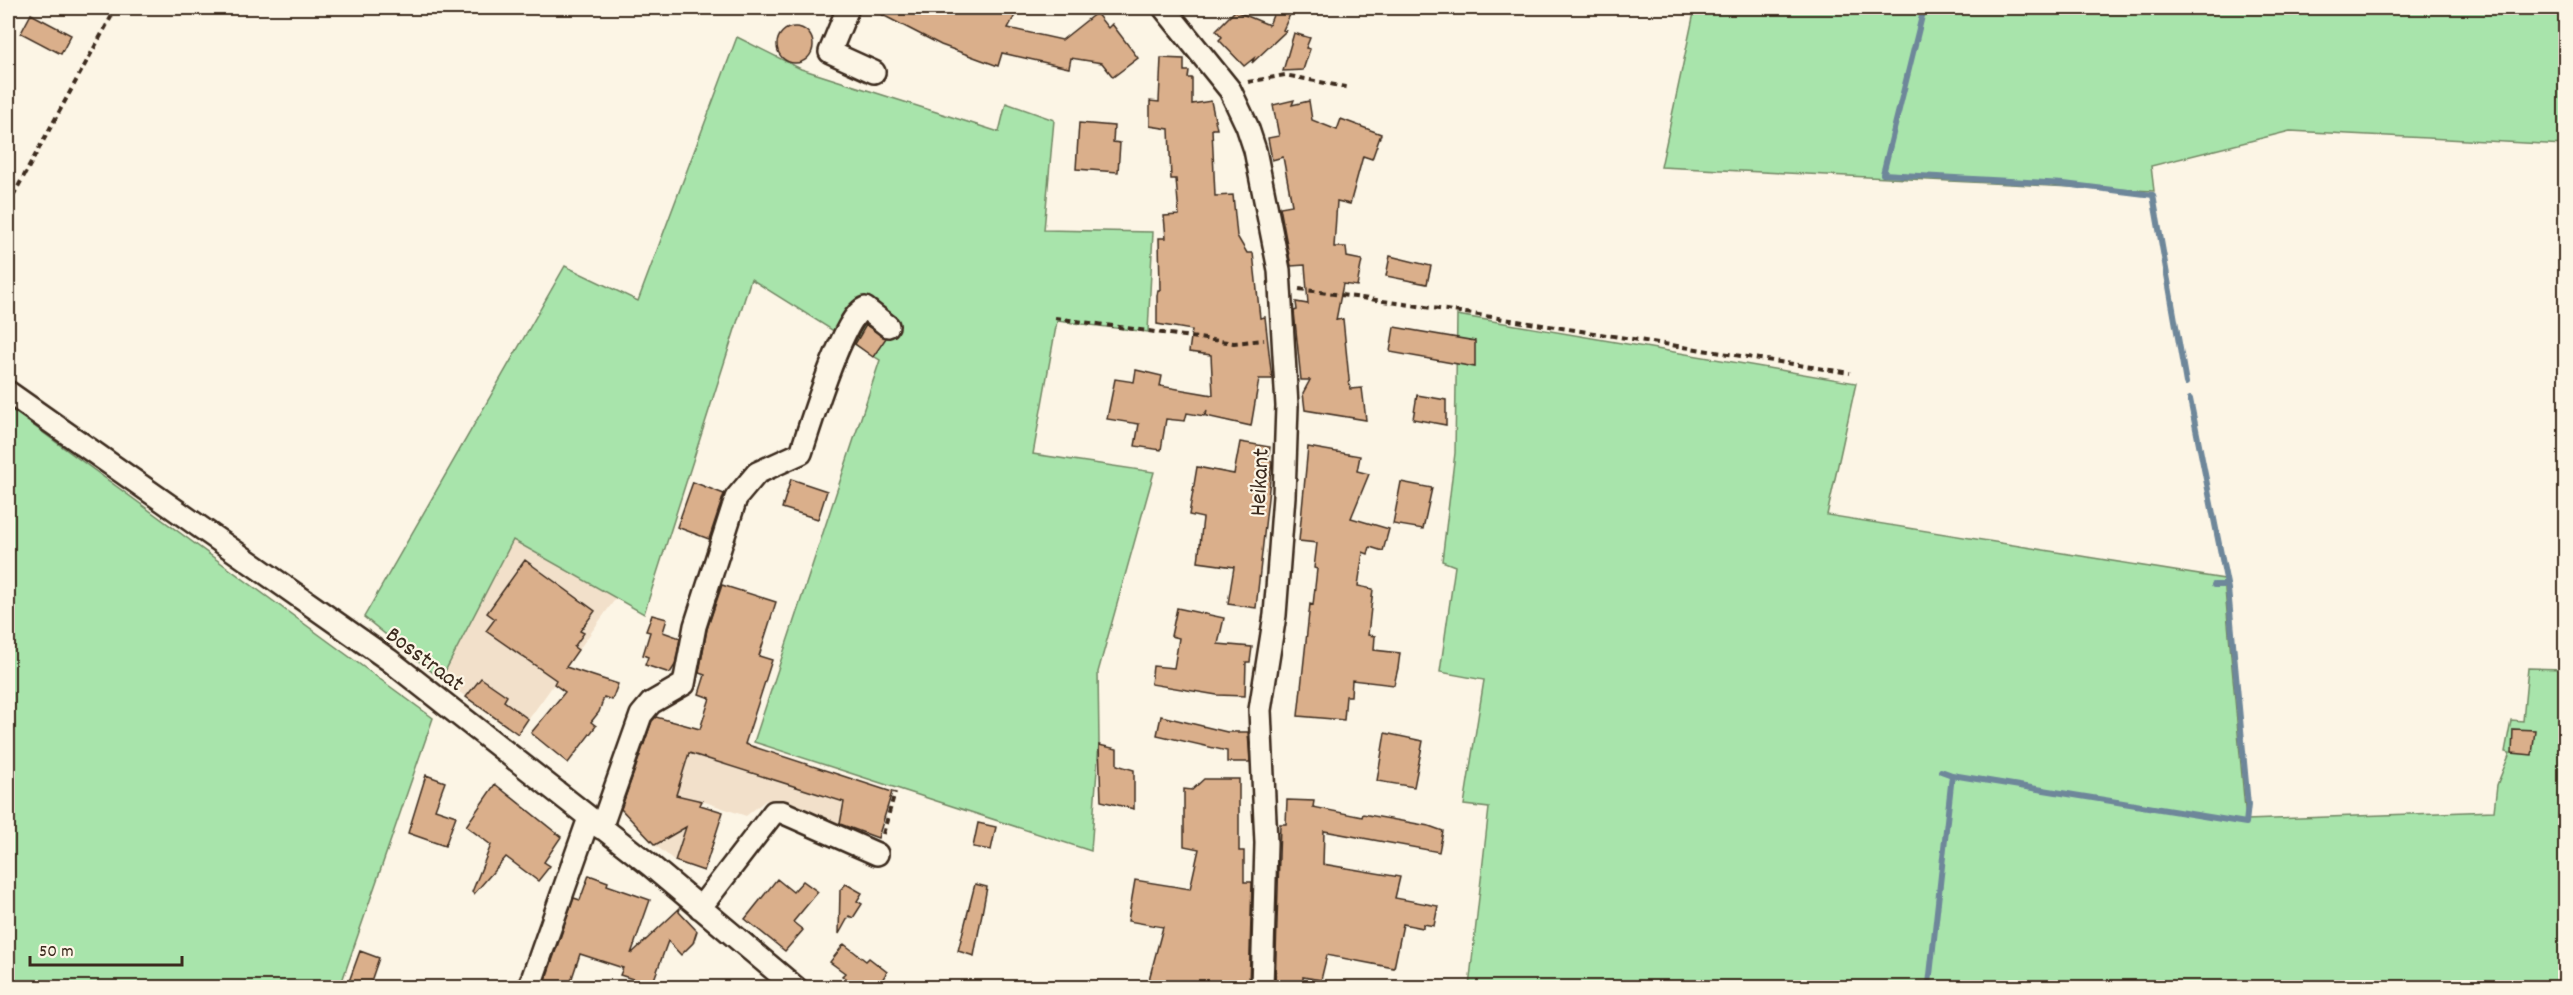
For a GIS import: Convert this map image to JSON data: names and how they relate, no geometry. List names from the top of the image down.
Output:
{
  "streets": {
    "street": ["Heikant", "Bosstraat"]
  },
  "scale_bar": "50 m"
}
